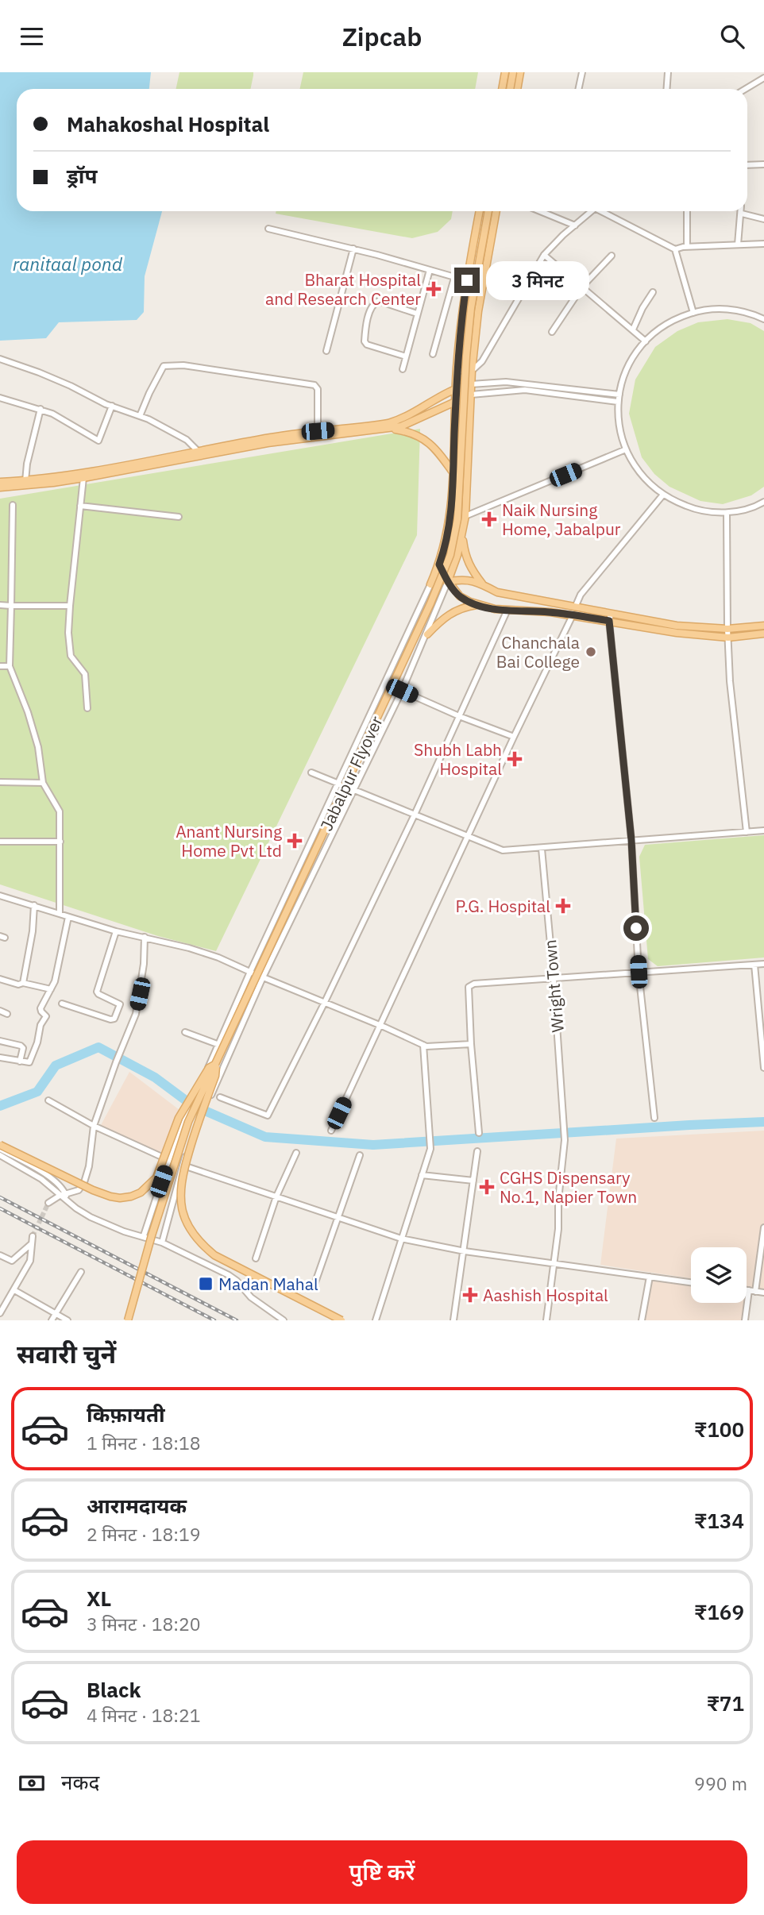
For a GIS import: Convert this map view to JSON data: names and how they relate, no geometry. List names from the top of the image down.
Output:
{
  "streets": {
    "main road": ["Jabalpur Flyover"],
    "street": ["Wright Town"]
  },
  "water": ["ranitaal pond"],
  "places": {
    "health": [
      "Bharat Hospital and Research Center",
      "Naik Nursing Home, Jabalpur",
      "Shubh Labh Hospital",
      "Anant Nursing Home Pvt Ltd",
      "P.G. Hospital",
      "CGHS Dispensary No.1, Napier Town",
      "Aashish Hospital"
    ],
    "other": ["Chanchala Bai College"],
    "transit": ["Madan Mahal"]
  },
  "page": {
    "header": "Zipcab",
    "banner": ["Mahakoshal Hospital", "ड्रॉप"],
    "bubble": "3 मिनट",
    "heading": "सवारी चुनें",
    "list": [
      {
        "name": "किफ़ायती",
        "note": "1 मिनट · 18:18",
        "value": "₹100"
      },
      {
        "name": "आरामदायक",
        "note": "2 मिनट · 18:19",
        "value": "₹134"
      },
      {
        "name": "XL",
        "note": "3 मिनट · 18:20",
        "value": "₹169"
      },
      {
        "name": "Black",
        "note": "4 मिनट · 18:21",
        "value": "₹71"
      }
    ],
    "pay": ["नकद", "990 m"],
    "buttons": "पुष्टि करें"
  }
}
